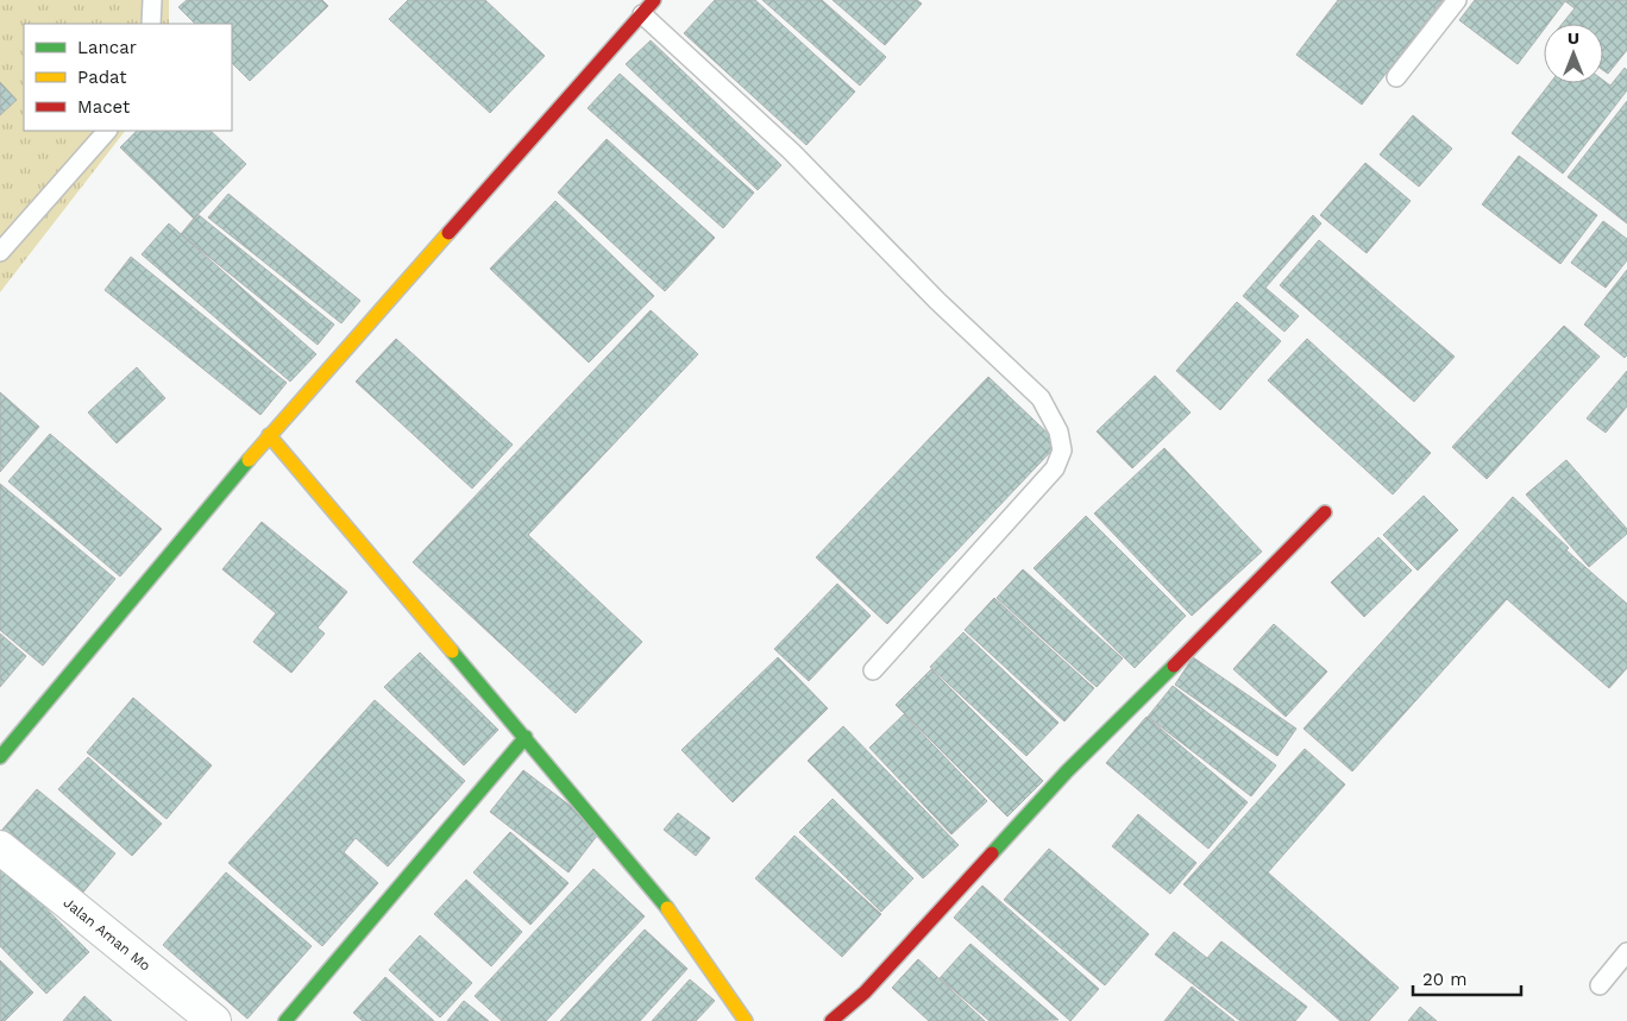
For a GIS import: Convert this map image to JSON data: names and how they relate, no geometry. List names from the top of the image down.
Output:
{
  "streets": {
    "street": ["Jalan Aman Mo"]
  },
  "legend": ["Lancar", "Padat", "Macet"],
  "scale_bar": "20 m",
  "north": "top"
}
